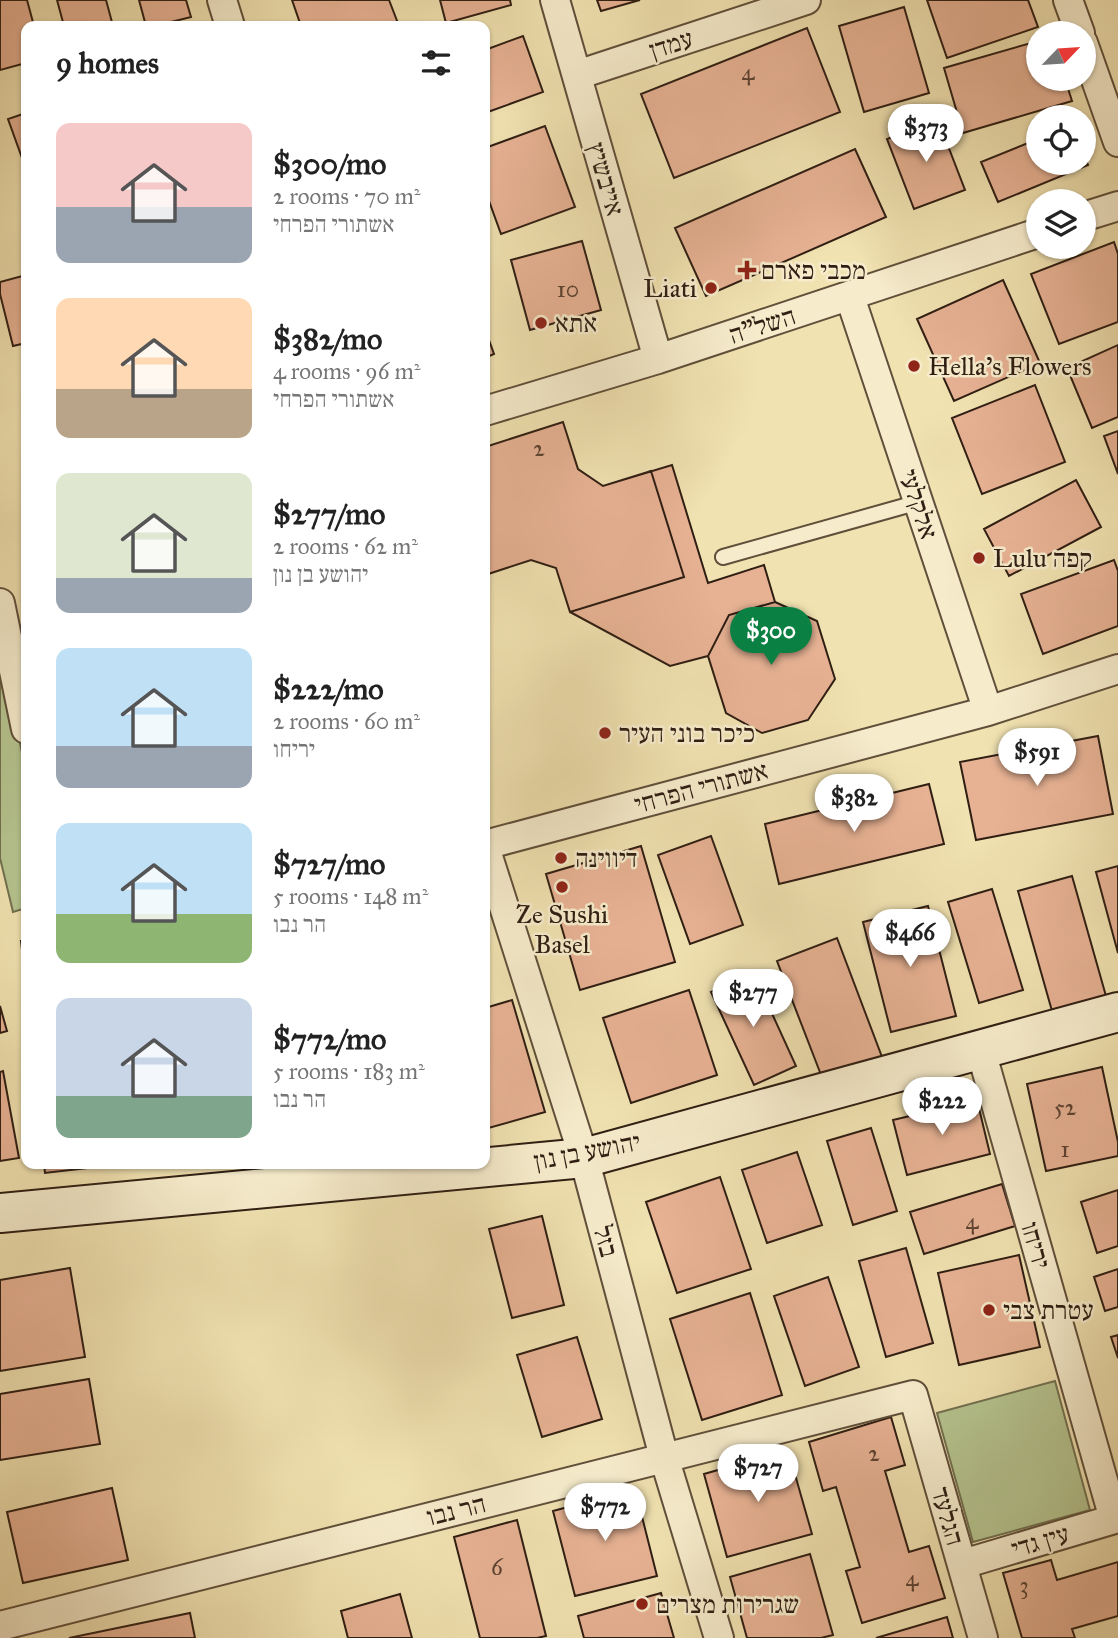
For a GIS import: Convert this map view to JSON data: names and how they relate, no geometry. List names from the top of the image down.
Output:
{
  "streets": {
    "street": [
      "עמדן",
      "אייבשיץ",
      "השל\"ה",
      "אלקלעי",
      "אשתורי הפרחי",
      "יהושע בן נון",
      "בזל",
      "יריחו",
      "הר נבו",
      "הגלעד",
      "עין גדי"
    ]
  },
  "crossings": [
    ["עמדן", "אייבשיץ"],
    ["אייבשיץ", "השל\"ה"],
    ["השל\"ה", "אלקלעי"],
    ["אלקלעי", "אשתורי הפרחי"],
    ["יהושע בן נון", "בזל"],
    ["יהושע בן נון", "יריחו"],
    ["בזל", "הר נבו"],
    ["יריחו", "עין גדי"],
    ["הר נבו", "הגלעד"],
    ["הגלעד", "עין גדי"]
  ],
  "places": {
    "health": ["מכבי פארם"],
    "other": [
      "Liati",
      "אתא",
      "Hella's Flowers",
      "Lulu קפה",
      "כיכר בוני העיר",
      "דיווינה",
      "Ze Sushi Basel",
      "עטרת צבי",
      "שגרירות מצרים"
    ]
  },
  "house_numbers": [
    "4",
    "10",
    "2",
    "52",
    "1",
    "4",
    "2",
    "6",
    "4",
    "3"
  ],
  "north": "top right",
  "page": {
    "heading": "9 homes",
    "price": [
      "$373",
      "$300",
      "$591",
      "$382",
      "$466",
      "$277",
      "$222",
      "$727",
      "$772"
    ],
    "list": [
      {
        "name": "$300/mo",
        "note": "2 rooms · 70 m² · אשתורי הפרחי"
      },
      {
        "name": "$382/mo",
        "note": "4 rooms · 96 m² · אשתורי הפרחי"
      },
      {
        "name": "$277/mo",
        "note": "2 rooms · 62 m² · יהושע בן נון"
      },
      {
        "name": "$222/mo",
        "note": "2 rooms · 60 m² · יריחו"
      },
      {
        "name": "$727/mo",
        "note": "5 rooms · 148 m² · הר נבו"
      },
      {
        "name": "$772/mo",
        "note": "5 rooms · 183 m² · הר נבו"
      }
    ]
  }
}
